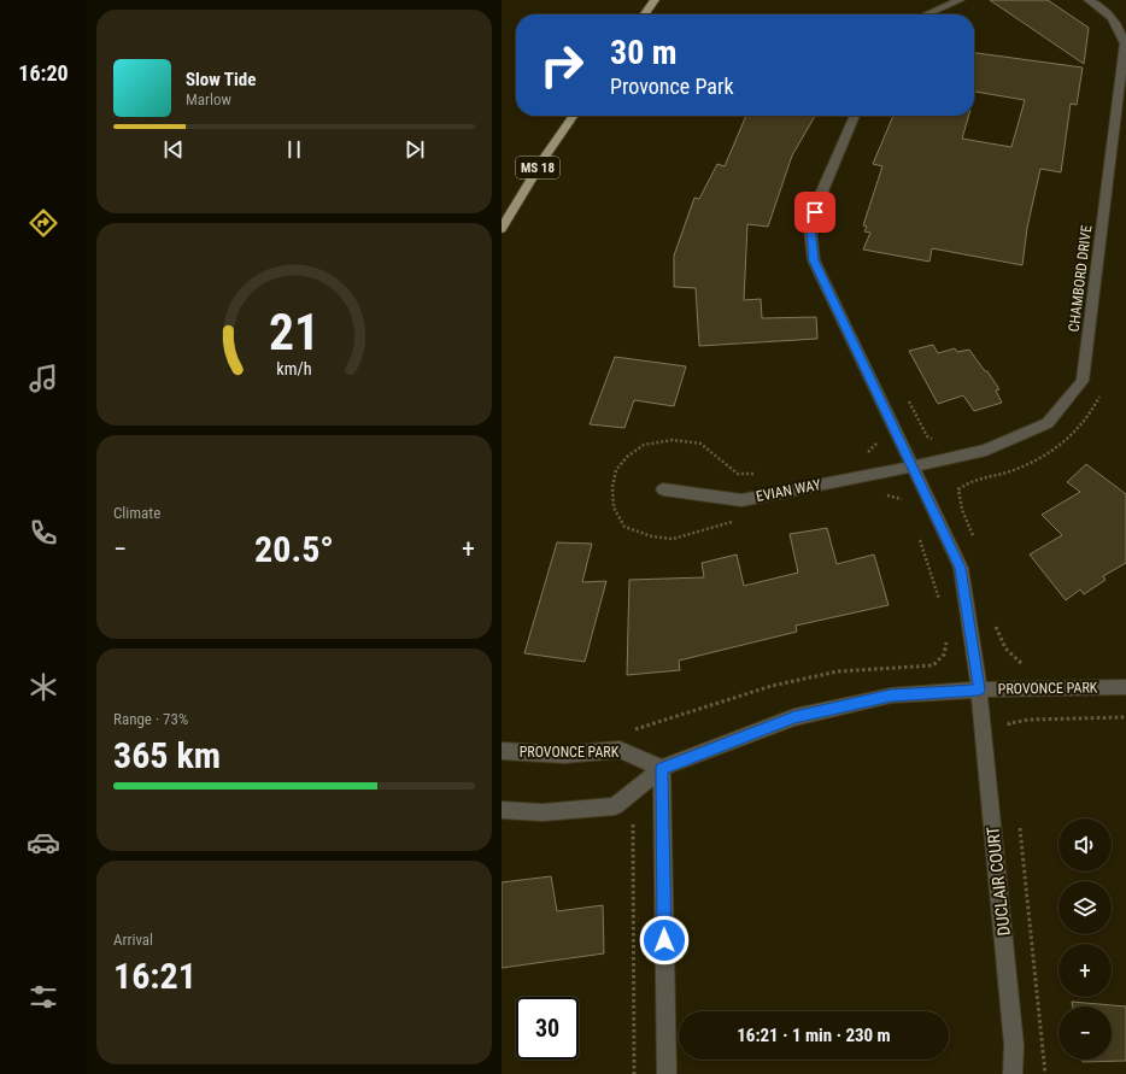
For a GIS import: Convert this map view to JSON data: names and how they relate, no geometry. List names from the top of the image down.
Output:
{
  "streets": {
    "main road": ["MS 18"],
    "street": [
      "CHAMBORD DRIVE",
      "EVIAN WAY",
      "PROVONCE PARK",
      "DUCLAIR COURT"
    ]
  },
  "crossings": [
    ["CHAMBORD DRIVE", "EVIAN WAY"],
    ["PROVONCE PARK", "DUCLAIR COURT"]
  ],
  "page": {
    "tabs": "16:20",
    "turn": ["30 m", "Provonce Park"],
    "song": ["Slow Tide", "Marlow"],
    "tile": [
      "Climate",
      ["Range · 73%", "365 km"],
      ["Arrival", "16:21"]
    ],
    "heat": ["−", "20.5°", "+"],
    "map_buttons": ["+", "−"],
    "limit": "30",
    "trip": "16:21 · 1 min · 230 m",
    "gauge": ["21", "km/h"]
  }
}
